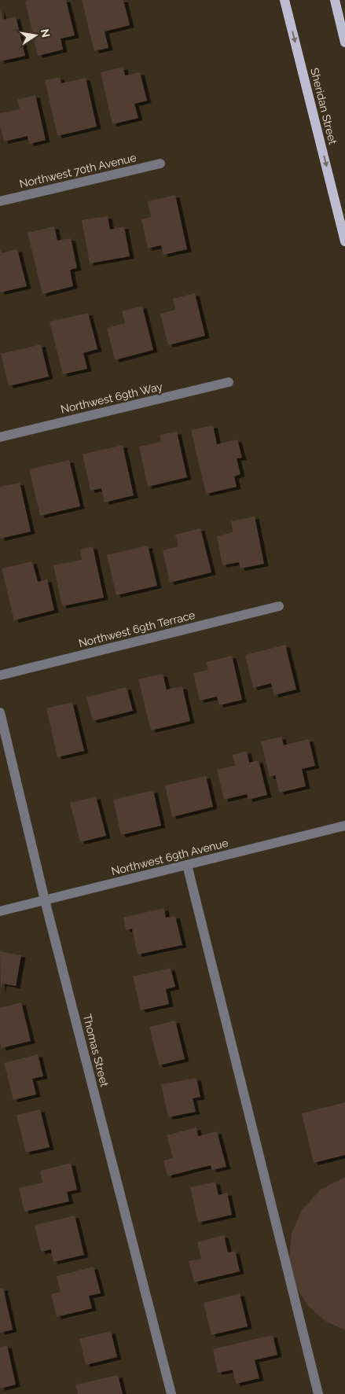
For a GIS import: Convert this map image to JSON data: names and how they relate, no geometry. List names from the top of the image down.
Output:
{
  "streets": {
    "main road": ["Sheridan Street"],
    "street": [
      "Northwest 70th Avenue",
      "Northwest 69th Way",
      "Northwest 69th Terrace",
      "Northwest 69th Avenue",
      "Thomas Street"
    ]
  },
  "crossings": [
    ["Northwest 69th Avenue", "Thomas Street"]
  ],
  "one_way": ["Sheridan Street"],
  "north": "right"
}
